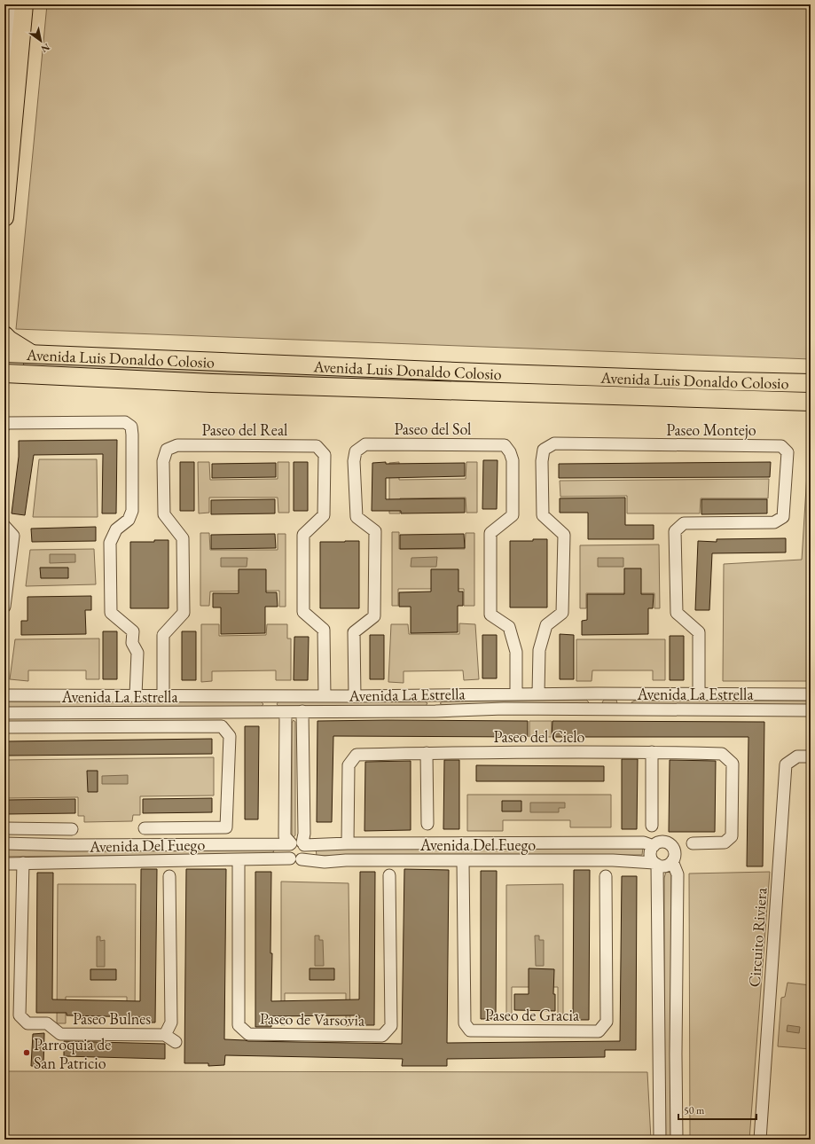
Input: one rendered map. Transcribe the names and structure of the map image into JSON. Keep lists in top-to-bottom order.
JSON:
{
  "streets": {
    "main road": ["Avenida Luis Donaldo Colosio"],
    "street": [
      "Paseo del Sol",
      "Paseo del Real",
      "Paseo Montejo",
      "Avenida La Estrella",
      "Paseo del Cielo",
      "Avenida Del Fuego",
      "Circuito Riviera",
      "Paseo de Gracia",
      "Paseo Bulnes",
      "Paseo de Varsovia"
    ]
  },
  "crossings": [
    ["Paseo del Sol", "Avenida La Estrella"],
    ["Paseo del Real", "Avenida La Estrella"],
    ["Paseo Montejo", "Avenida La Estrella"],
    ["Paseo del Cielo", "Avenida Del Fuego"],
    ["Avenida Del Fuego", "Paseo de Gracia"],
    ["Avenida Del Fuego", "Paseo Bulnes"],
    ["Avenida Del Fuego", "Paseo de Varsovia"]
  ],
  "places": ["Parroquia de San Patricio"],
  "scale_bar": "50 m",
  "north": "bottom right"
}
